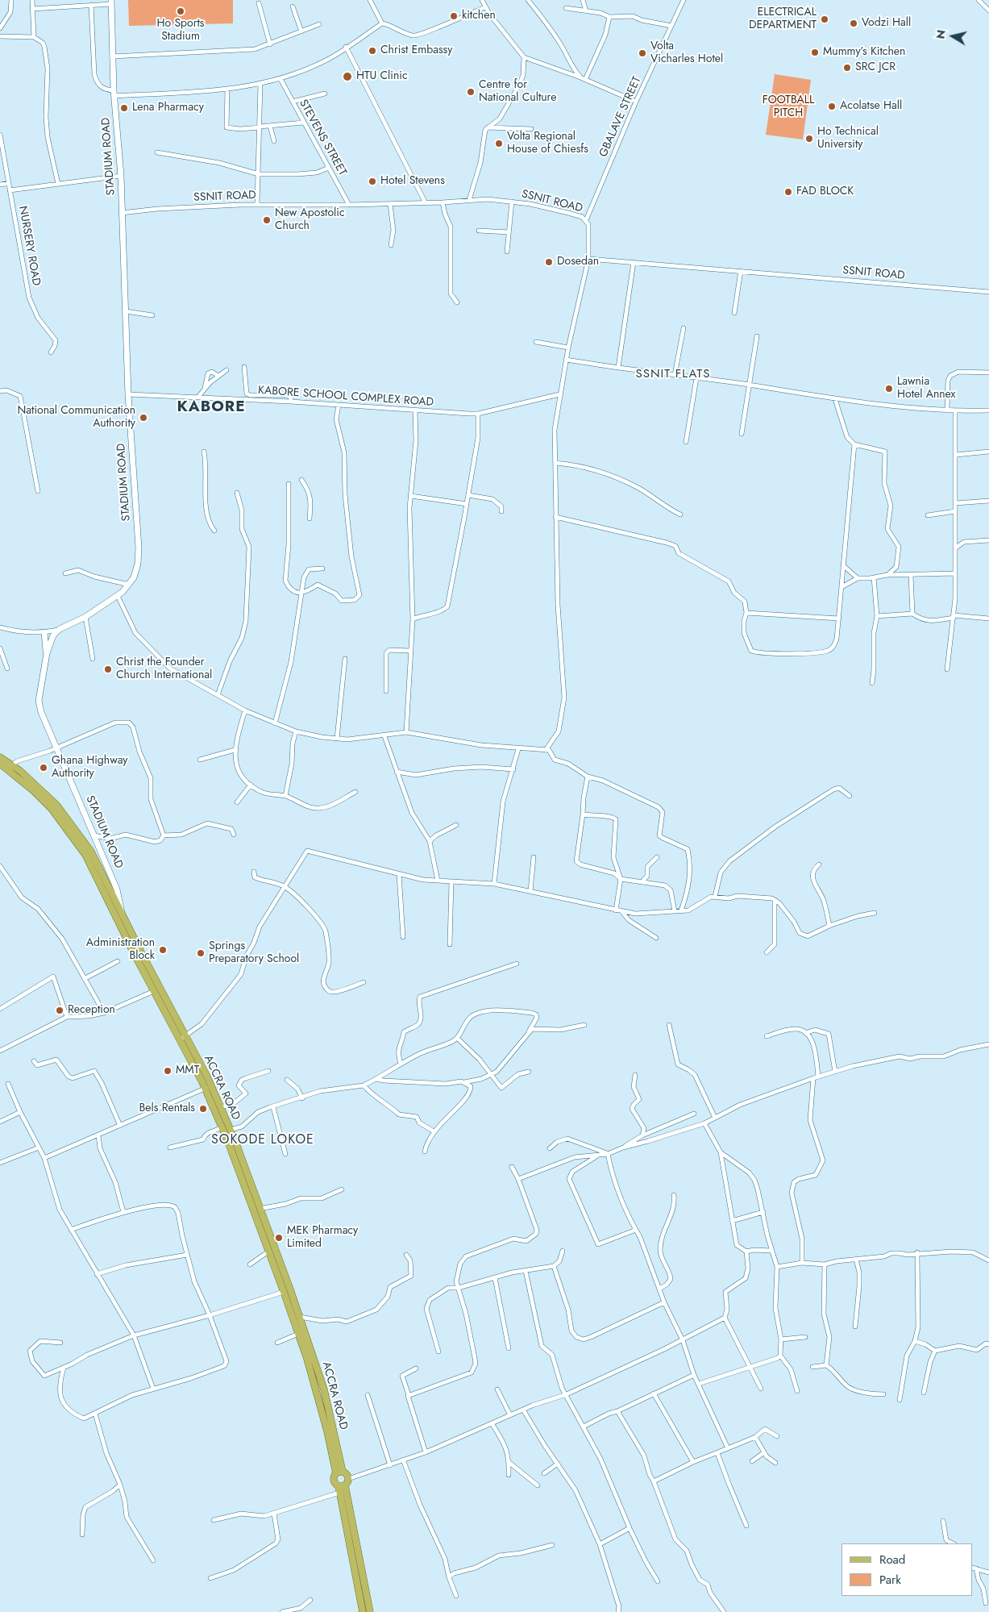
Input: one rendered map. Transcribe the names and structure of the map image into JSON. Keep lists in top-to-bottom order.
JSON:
{
  "streets": {
    "main road": ["STADIUM ROAD", "ACCRA ROAD"],
    "street": [
      "GBALAVE STREET",
      "STEVENS STREET",
      "SSNIT ROAD",
      "NURSERY ROAD",
      "KABORE SCHOOL COMPLEX ROAD"
    ]
  },
  "crossings": [
    ["GBALAVE STREET", "SSNIT ROAD"],
    ["STEVENS STREET", "SSNIT ROAD"],
    ["STADIUM ROAD", "SSNIT ROAD"],
    ["STADIUM ROAD", "KABORE SCHOOL COMPLEX ROAD"],
    ["STADIUM ROAD", "ACCRA ROAD"]
  ],
  "districts": ["SSNIT FLATS", "KABORE", "SOKODE LOKOE"],
  "parks": ["FOOTBALL PITCH"],
  "places": [
    "Ho Sports Stadium",
    "kitchen",
    "ELECTRICAL DEPARTMENT",
    "Vodzi Hall",
    "Christ Embassy",
    "Mummy’s Kitchen",
    "Volta Vicharles Hotel",
    "SRC JCR",
    "HTU Clinic",
    "Centre for National Culture",
    "Acolatse Hall",
    "Lena Pharmacy",
    "Ho Technical University",
    "Volta Regional House of Chiesfs",
    "Hotel Stevens",
    "FAD BLOCK",
    "New Apostolic Church",
    "Dosedan",
    "Lawnia Hotel Annex",
    "National Communication Authority",
    "Christ the Founder Church International",
    "Ghana Highway Authority",
    "Administration Block",
    "Springs Preparatory School",
    "Reception",
    "MMT",
    "Bels Rentals",
    "MEK Pharmacy Limited"
  ],
  "legend": ["Road", "Park"],
  "north": "left"
}
